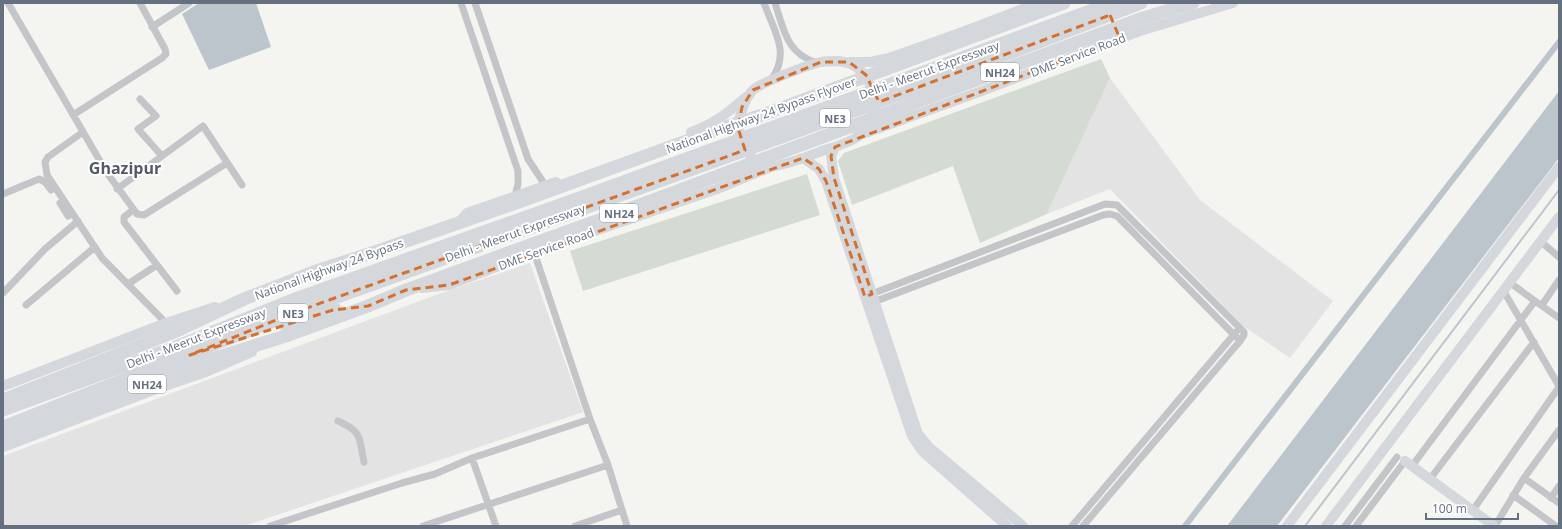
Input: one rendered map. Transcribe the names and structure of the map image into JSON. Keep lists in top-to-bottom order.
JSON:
{
  "streets": {
    "highway": [
      "Delhi - Meerut Expressway",
      "NH24",
      "National Highway 24 Bypass Flyover",
      "NE3",
      "National Highway 24 Bypass"
    ],
    "street": ["DME Service Road"]
  },
  "crossings": [
    ["DME Service Road", "NH24"],
    ["Delhi - Meerut Expressway", "NH24"],
    ["National Highway 24 Bypass Flyover", "National Highway 24 Bypass"]
  ],
  "districts": ["Ghazipur"],
  "scale_bar": "100 m"
}
